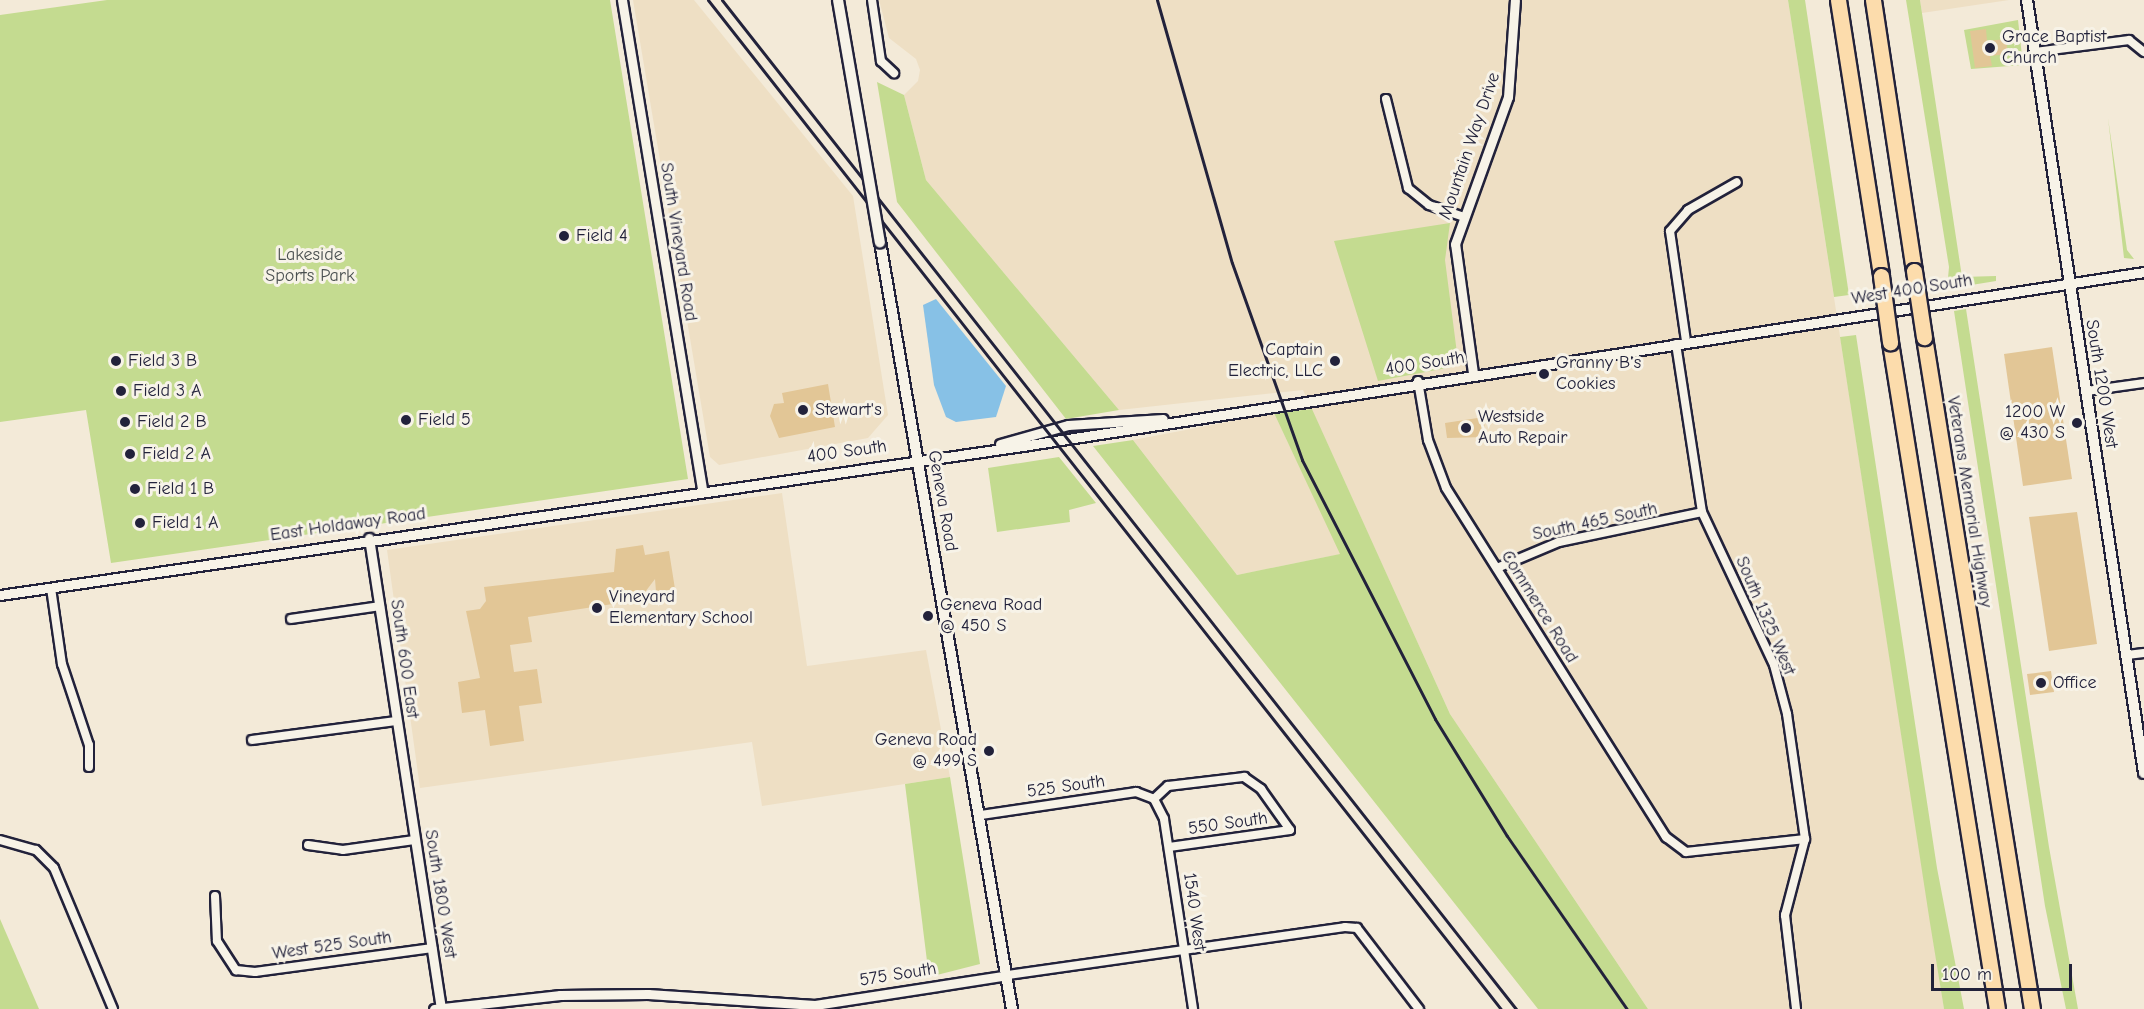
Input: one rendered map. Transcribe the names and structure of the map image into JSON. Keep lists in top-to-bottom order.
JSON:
{
  "streets": {
    "highway": ["Veterans Memorial Highway"],
    "main road": ["South 1200 West", "Geneva Road"],
    "street": [
      "Mountain Way Drive",
      "South Vineyard Road",
      "West 400 South",
      "400 South",
      "South 465 South",
      "East Holdaway Road",
      "Commerce Road",
      "South 1325 West",
      "South 600 East",
      "525 South",
      "550 South",
      "South 1800 West",
      "1540 West",
      "West 525 South",
      "575 South"
    ]
  },
  "crossings": [
    ["Mountain Way Drive", "400 South"],
    ["South Vineyard Road", "400 South"],
    ["South Vineyard Road", "East Holdaway Road"],
    ["West 400 South", "400 South"],
    ["West 400 South", "South 1200 West"],
    ["400 South", "Geneva Road"],
    ["400 South", "East Holdaway Road"],
    ["400 South", "Commerce Road"],
    ["400 South", "South 1325 West"],
    ["Geneva Road", "525 South"],
    ["Geneva Road", "575 South"],
    ["South 465 South", "Commerce Road"],
    ["South 465 South", "South 1325 West"],
    ["East Holdaway Road", "South 600 East"],
    ["Commerce Road", "South 1325 West"],
    ["South 600 East", "South 1800 West"],
    ["525 South", "550 South"],
    ["525 South", "1540 West"],
    ["550 South", "1540 West"],
    ["South 1800 West", "West 525 South"],
    ["South 1800 West", "575 South"],
    ["1540 West", "575 South"]
  ],
  "parks": ["Lakeside Sports Park"],
  "places": [
    "Grace Baptist Church",
    "Field 4",
    "Field 3 B",
    "Captain Electric, LLC",
    "Granny B's Cookies",
    "Field 3 A",
    "Stewart's",
    "Field 5",
    "Field 2 B",
    "1200 W @ 430 S",
    "Westside Auto Repair",
    "Field 2 A",
    "Field 1 B",
    "Field 1 A",
    "Vineyard Elementary School",
    "Geneva Road @ 450 S",
    "Office",
    "Geneva Road @ 499 S"
  ],
  "scale_bar": "100 m"
}
